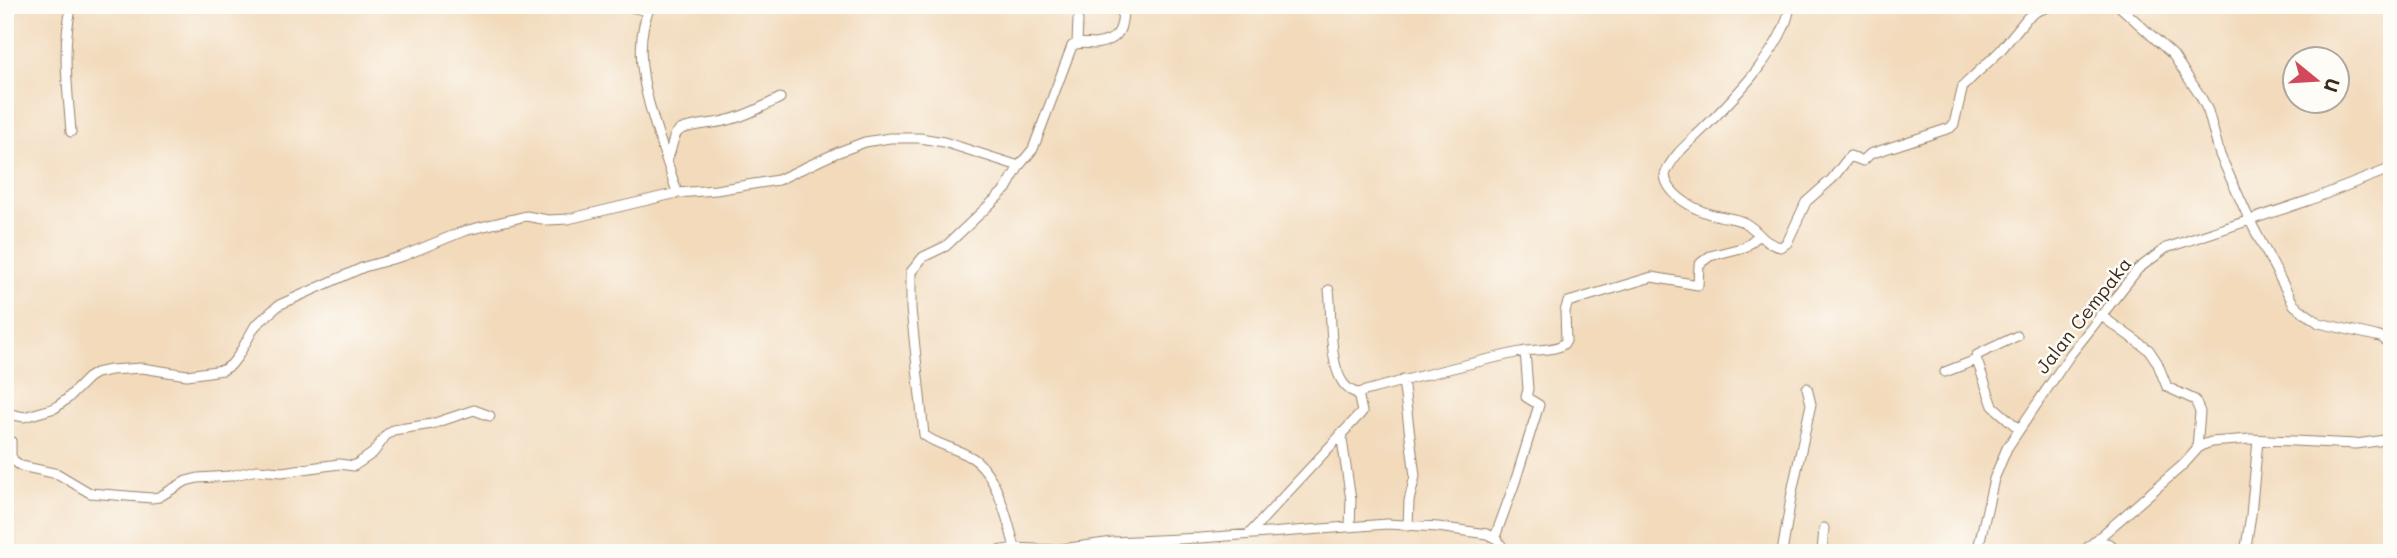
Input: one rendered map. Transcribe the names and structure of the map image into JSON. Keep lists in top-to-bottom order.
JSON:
{
  "streets": {
    "street": ["Jalan Cempaka"]
  },
  "north": "right"
}
